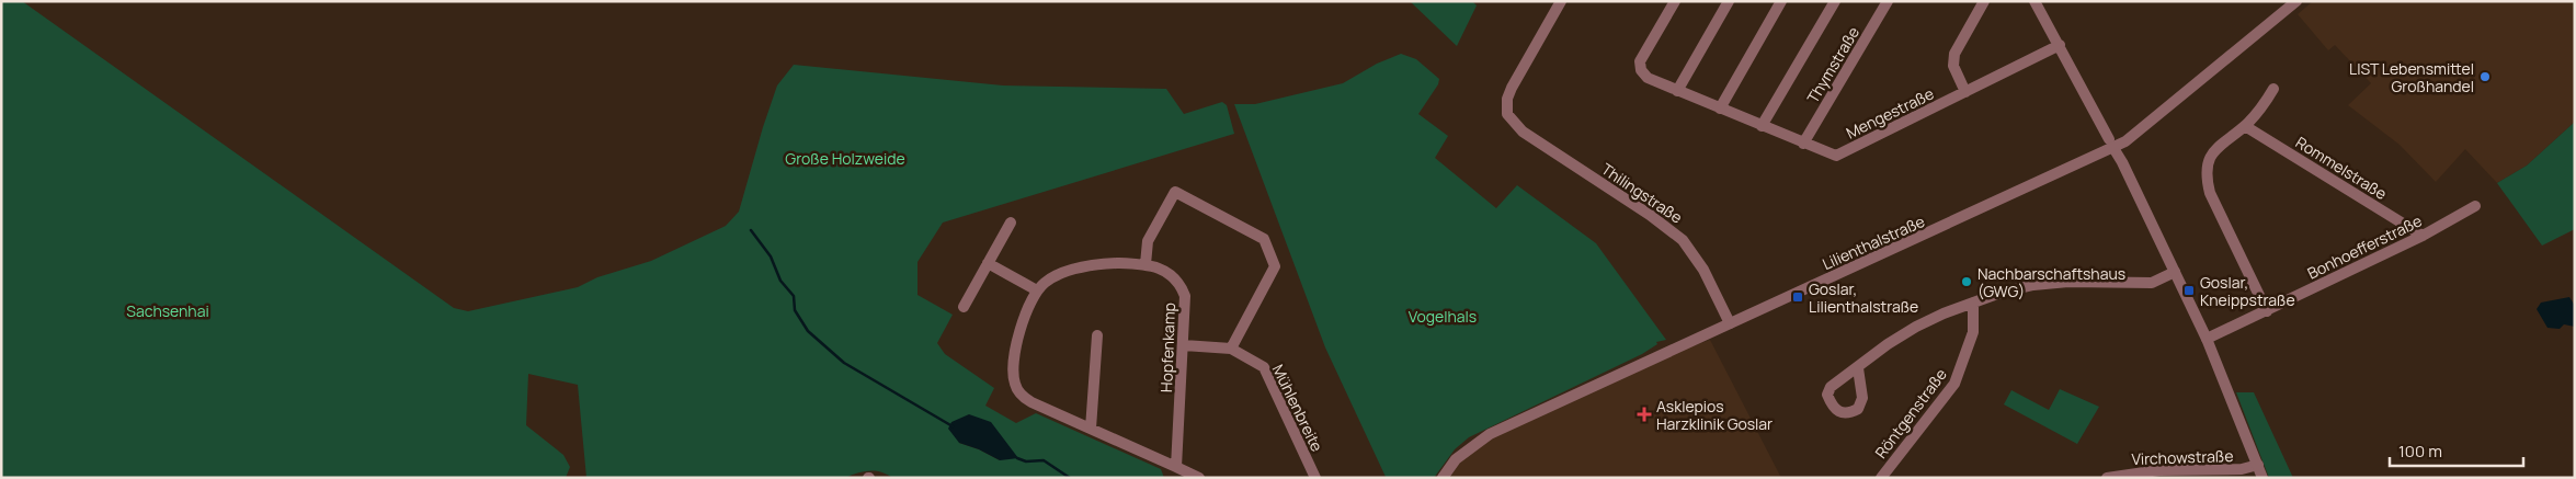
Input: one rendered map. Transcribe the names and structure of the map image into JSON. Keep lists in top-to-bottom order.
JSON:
{
  "streets": {
    "street": [
      "Thymstraße",
      "Mengestraße",
      "Rommelstraße",
      "Thilingstraße",
      "Lilienthalstraße",
      "Bonhoefferstraße",
      "Hopfenkamp",
      "Mühlenbreite",
      "Röntgenstraße",
      "Virchowstraße"
    ]
  },
  "crossings": [
    ["Thymstraße", "Mengestraße"],
    ["Rommelstraße", "Bonhoefferstraße"],
    ["Thilingstraße", "Lilienthalstraße"],
    ["Hopfenkamp", "Mühlenbreite"]
  ],
  "parks": ["Große Holzweide", "Sachsenhai", "Vogelhals"],
  "places": {
    "other": ["LIST Lebensmittel Großhandel", "Nachbarschaftshaus (GWG)"],
    "transit": ["Goslar, Kneippstraße", "Goslar, Lilienthalstraße"],
    "health": ["Asklepios Harzklinik Goslar"]
  },
  "scale_bar": "100 m"
}
